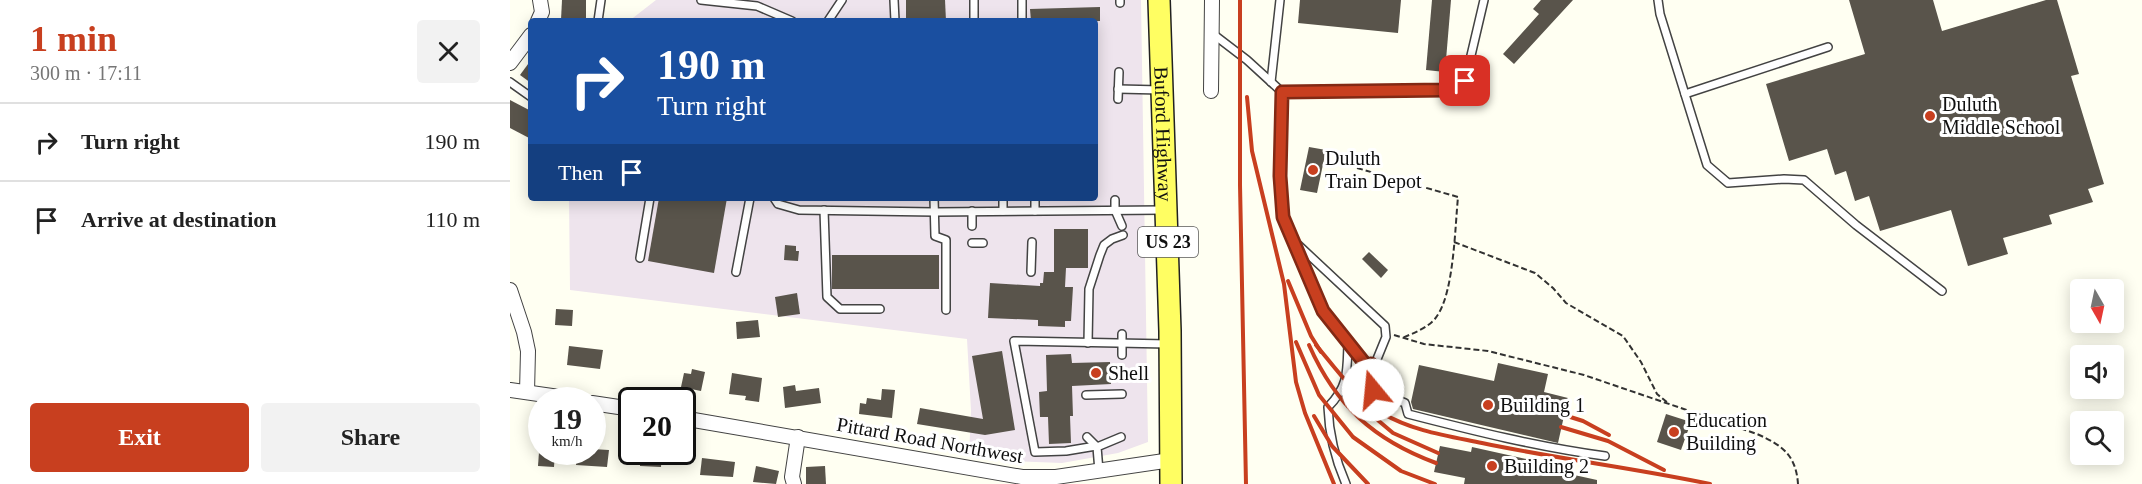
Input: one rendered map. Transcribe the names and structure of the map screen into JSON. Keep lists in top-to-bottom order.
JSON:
{
  "streets": {
    "main road": ["Buford Highway", "US 23"],
    "street": ["Pittard Road Northwest"]
  },
  "crossings": [
    ["Buford Highway", "Pittard Road Northwest"]
  ],
  "places": [
    "Duluth Middle School",
    "Duluth Train Depot",
    "Shell",
    "Building 1",
    "Education Building",
    "Building 2"
  ],
  "north": "bottom",
  "page": {
    "heading": ["1 min", "300 m · 17:11"],
    "turn": ["190 m", "Turn right"],
    "list": [
      {
        "name": "Turn right",
        "value": "190 m"
      },
      {
        "name": "Arrive at destination",
        "value": "110 m"
      }
    ],
    "then": "Then",
    "speed": "19 km/h",
    "limit": "20",
    "buttons": ["Exit", "Share"]
  }
}
